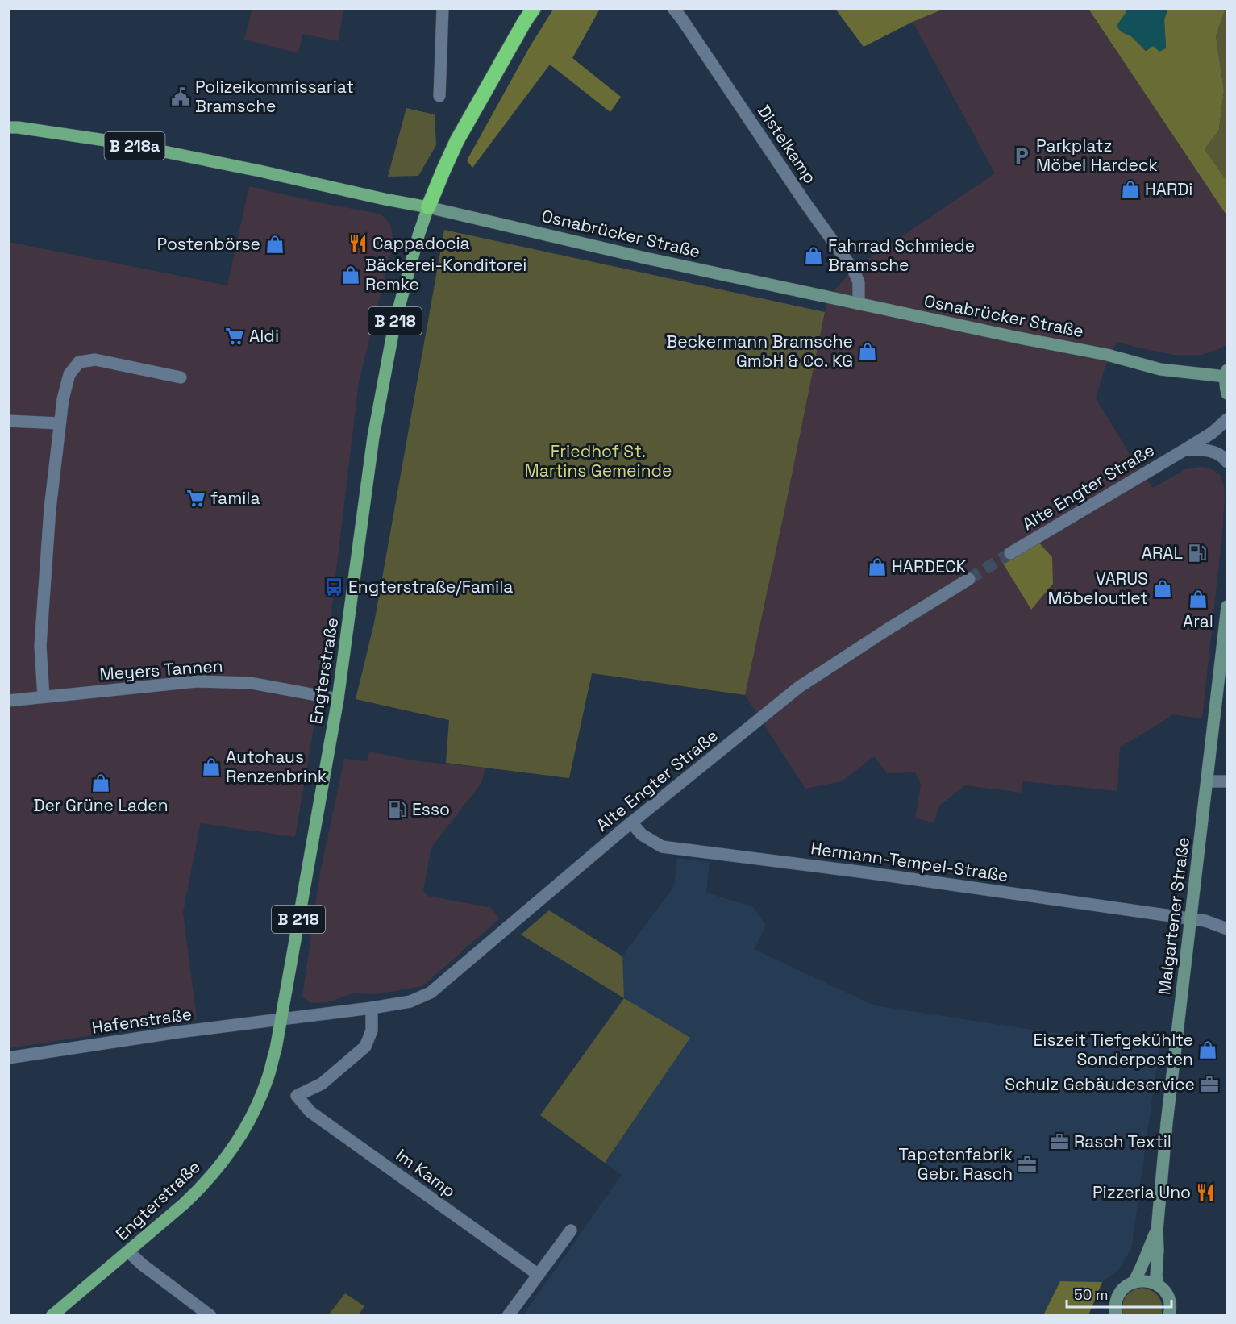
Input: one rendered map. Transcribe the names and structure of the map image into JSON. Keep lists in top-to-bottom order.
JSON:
{
  "streets": {
    "highway": ["B 218"],
    "main road": ["B 218a", "Osnabrücker Straße", "Engterstraße"],
    "street": [
      "Distelkamp",
      "Alte Engter Straße",
      "Meyers Tannen",
      "Hermann-Tempel-Straße",
      "Malgartener Straße",
      "Hafenstraße",
      "Im Kamp"
    ]
  },
  "crossings": [
    ["Distelkamp", "Osnabrücker Straße"],
    ["Osnabrücker Straße", "B 218"],
    ["Osnabrücker Straße", "Engterstraße"],
    ["B 218", "Engterstraße"],
    ["Alte Engter Straße", "Engterstraße"],
    ["Alte Engter Straße", "Hermann-Tempel-Straße"],
    ["Alte Engter Straße", "Hafenstraße"],
    ["Alte Engter Straße", "Im Kamp"],
    ["Meyers Tannen", "Engterstraße"],
    ["Engterstraße", "Hafenstraße"],
    ["Hermann-Tempel-Straße", "Malgartener Straße"]
  ],
  "parks": ["Friedhof St. Martins Gemeinde"],
  "places": {
    "public building": ["Polizeikommissariat Bramsche"],
    "parking": ["Parkplatz Möbel Hardeck"],
    "shop": [
      "HARDi",
      "Postenbörse",
      "Fahrrad Schmiede Bramsche",
      "Bäckerei-Konditorei Remke",
      "Beckermann Bramsche GmbH & Co. KG",
      "HARDECK",
      "VARUS Möbeloutlet",
      "Aral",
      "Autohaus Renzenbrink",
      "Der Grüne Laden",
      "Eiszeit Tiefgekühlte Sonderposten"
    ],
    "restaurant": ["Cappadocia", "Pizzeria Uno"],
    "supermarket": ["Aldi", "famila"],
    "fuel station": ["ARAL", "Esso"],
    "bus stop": ["Engterstraße/Famila"],
    "office": ["Schulz Gebäudeservice", "Rasch Textil", "Tapetenfabrik Gebr. Rasch"]
  },
  "scale_bar": "50 m"
}
